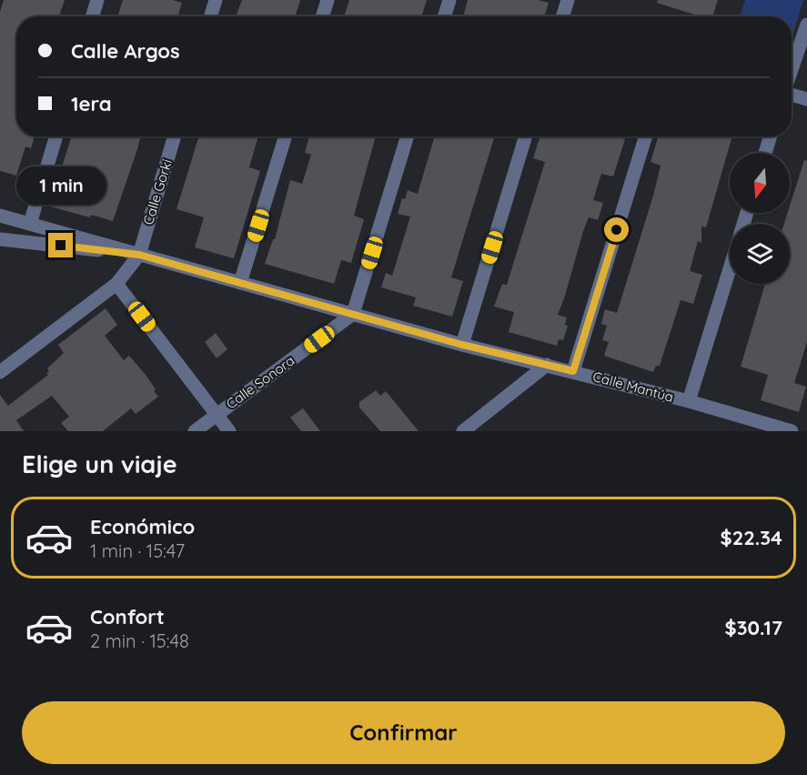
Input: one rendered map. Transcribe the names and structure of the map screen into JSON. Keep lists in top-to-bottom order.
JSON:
{
  "streets": {
    "street": ["Calle Gorki", "Calle Sonora", "Calle Mantúa"]
  },
  "crossings": [
    ["Calle Gorki", "Calle Mantúa"],
    ["Calle Sonora", "Calle Mantúa"]
  ],
  "north": "bottom",
  "page": {
    "banner": ["Calle Argos", "1era"],
    "bubble": "1 min",
    "heading": "Elige un viaje",
    "list": [
      {
        "name": "Económico",
        "note": "1 min · 15:47",
        "value": "$22.34"
      },
      {
        "name": "Confort",
        "note": "2 min · 15:48",
        "value": "$30.17"
      }
    ],
    "buttons": "Confirmar"
  }
}
